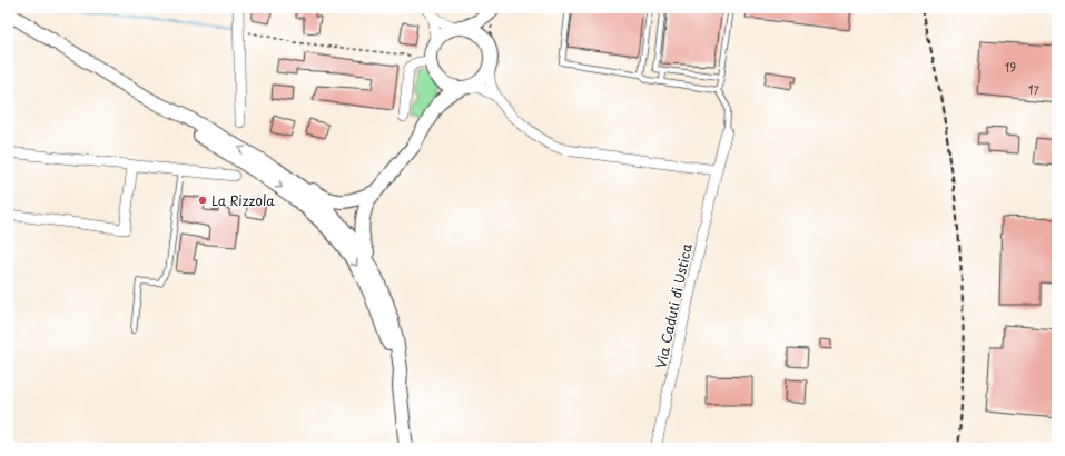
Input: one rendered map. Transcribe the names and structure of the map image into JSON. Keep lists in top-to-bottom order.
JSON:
{
  "streets": {
    "street": ["Via Caduti di Ustica"]
  },
  "places": ["La Rizzola"],
  "house_numbers": ["19", "17"]
}
